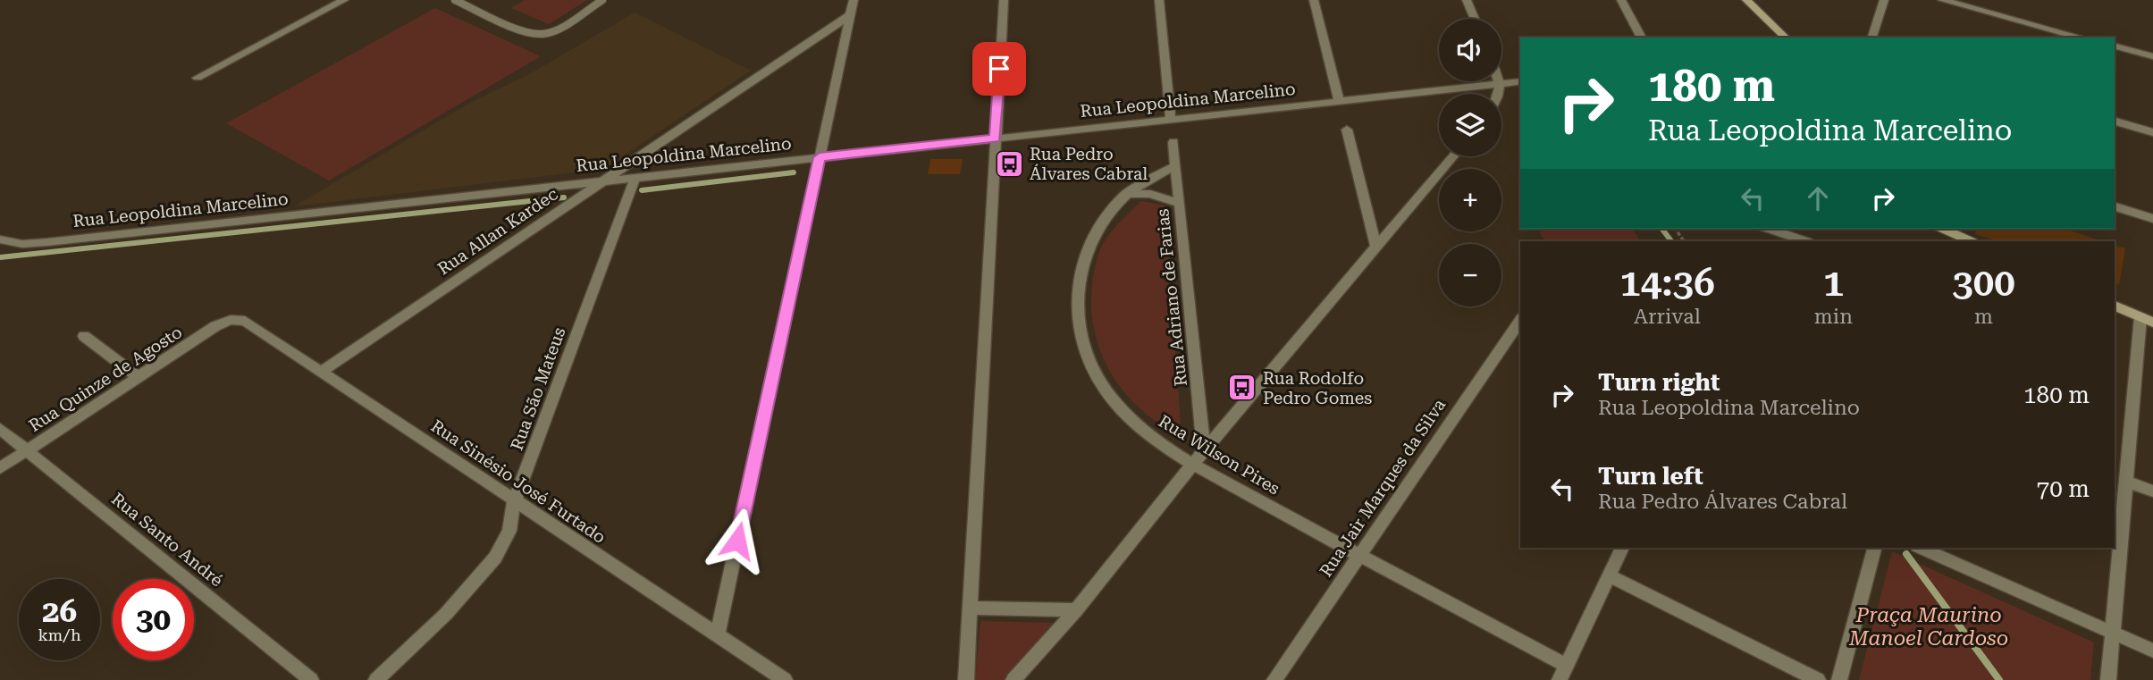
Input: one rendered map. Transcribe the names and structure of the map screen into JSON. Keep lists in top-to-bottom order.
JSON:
{
  "streets": {
    "street": [
      "Rua Leopoldina Marcelino",
      "Rua Allan Kardec",
      "Rua Adriano de Farias",
      "Rua Quinze de Agosto",
      "Rua São Mateus",
      "Rua Wilson Pires",
      "Rua Sinésio José Furtado",
      "Rua Jair Marques da Silva",
      "Rua Santo André"
    ]
  },
  "crossings": [
    ["Rua Leopoldina Marcelino", "Rua Allan Kardec"],
    ["Rua Leopoldina Marcelino", "Rua São Mateus"],
    ["Rua Allan Kardec", "Rua Sinésio José Furtado"],
    ["Rua Adriano de Farias", "Rua Wilson Pires"],
    ["Rua Quinze de Agosto", "Rua Sinésio José Furtado"],
    ["Rua Quinze de Agosto", "Rua Santo André"],
    ["Rua São Mateus", "Rua Sinésio José Furtado"],
    ["Rua Wilson Pires", "Rua Jair Marques da Silva"]
  ],
  "parks": ["Praça Maurino Manoel Cardoso"],
  "places": {
    "bus stop": ["Rua Pedro Álvares Cabral", "Rua Rodolfo Pedro Gomes"]
  },
  "page": {
    "map_buttons": ["+", "−"],
    "turn": ["180 m", "Rua Leopoldina Marcelino"],
    "eta": [
      "14:36",
      "Arrival",
      "1",
      "min",
      "300",
      "m"
    ],
    "list": [
      {
        "name": "Turn right",
        "note": "Rua Leopoldina Marcelino",
        "value": "180 m"
      },
      {
        "name": "Turn left",
        "note": "Rua Pedro Álvares Cabral",
        "value": "70 m"
      }
    ],
    "speed": "26 km/h",
    "limit": "30"
  }
}
